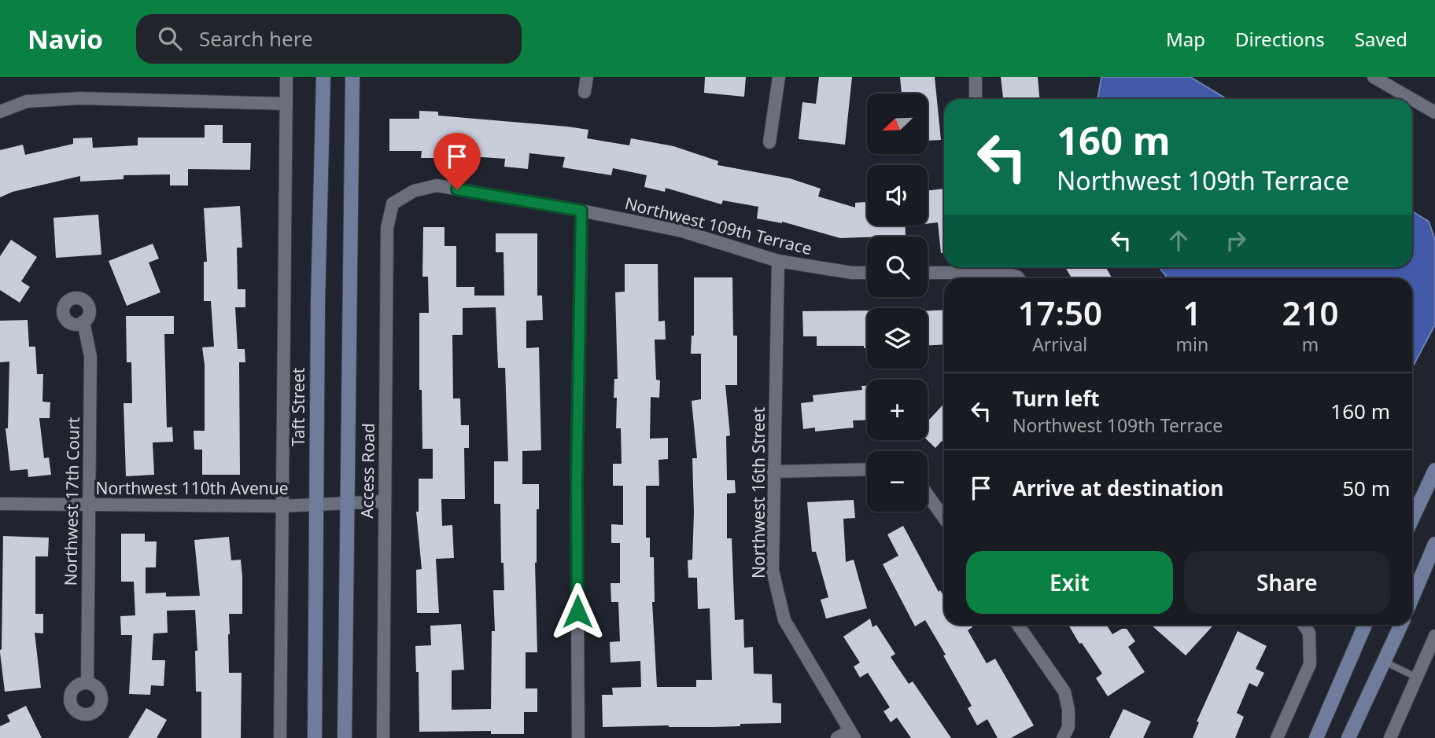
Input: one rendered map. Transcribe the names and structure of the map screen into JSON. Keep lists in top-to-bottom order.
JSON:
{
  "streets": {
    "street": [
      "Northwest 109th Terrace",
      "Taft Street",
      "Access Road",
      "Northwest 110th Avenue",
      "Northwest 16th Street",
      "Northwest 17th Court"
    ]
  },
  "crossings": [
    ["Northwest 109th Terrace", "Access Road"],
    ["Northwest 109th Terrace", "Northwest 16th Street"],
    ["Taft Street", "Northwest 110th Avenue"],
    ["Access Road", "Northwest 110th Avenue"],
    ["Northwest 110th Avenue", "Northwest 17th Court"]
  ],
  "north": "bottom left",
  "page": {
    "header": "Navio",
    "search": "Search here",
    "nav": ["Map", "Directions", "Saved"],
    "map_buttons": ["+", "−"],
    "turn": ["160 m", "Northwest 109th Terrace"],
    "eta": [
      "17:50",
      "Arrival",
      "1",
      "min",
      "210",
      "m"
    ],
    "list": [
      {
        "name": "Turn left",
        "note": "Northwest 109th Terrace",
        "value": "160 m"
      },
      {
        "name": "Arrive at destination",
        "value": "50 m"
      }
    ],
    "buttons": ["Exit", "Share"]
  }
}
